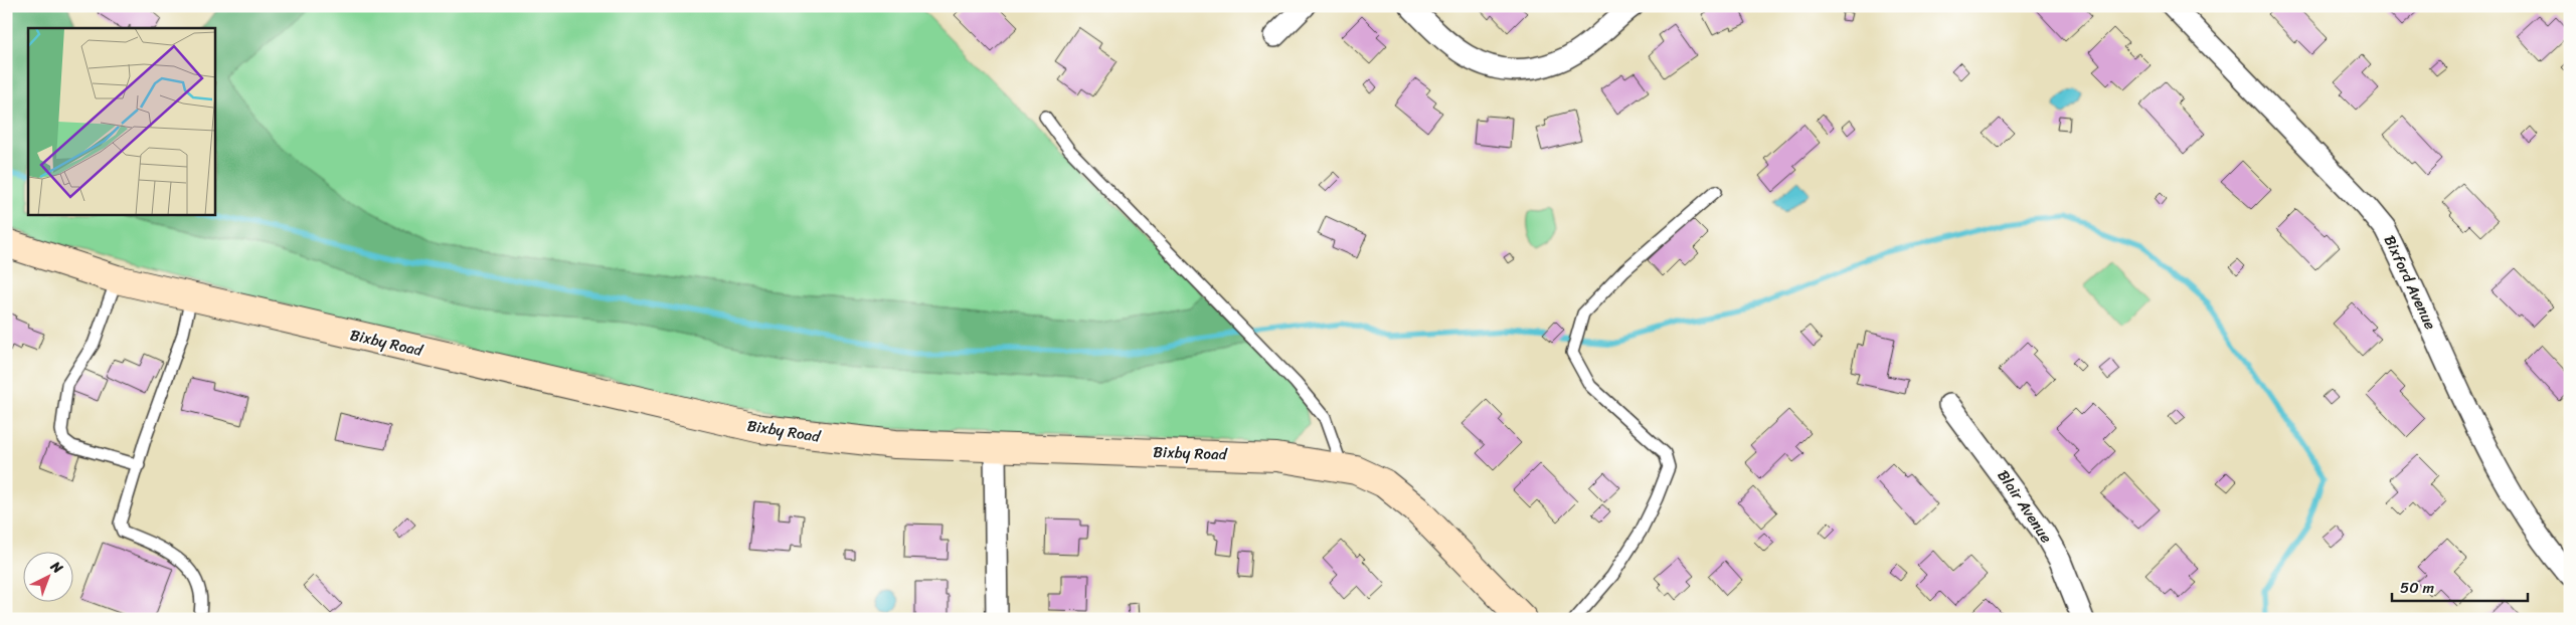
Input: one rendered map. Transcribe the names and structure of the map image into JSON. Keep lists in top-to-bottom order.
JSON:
{
  "streets": {
    "street": ["Bixford Avenue", "Bixby Road", "Blair Avenue"]
  },
  "scale_bar": "50 m",
  "north": "top right"
}
